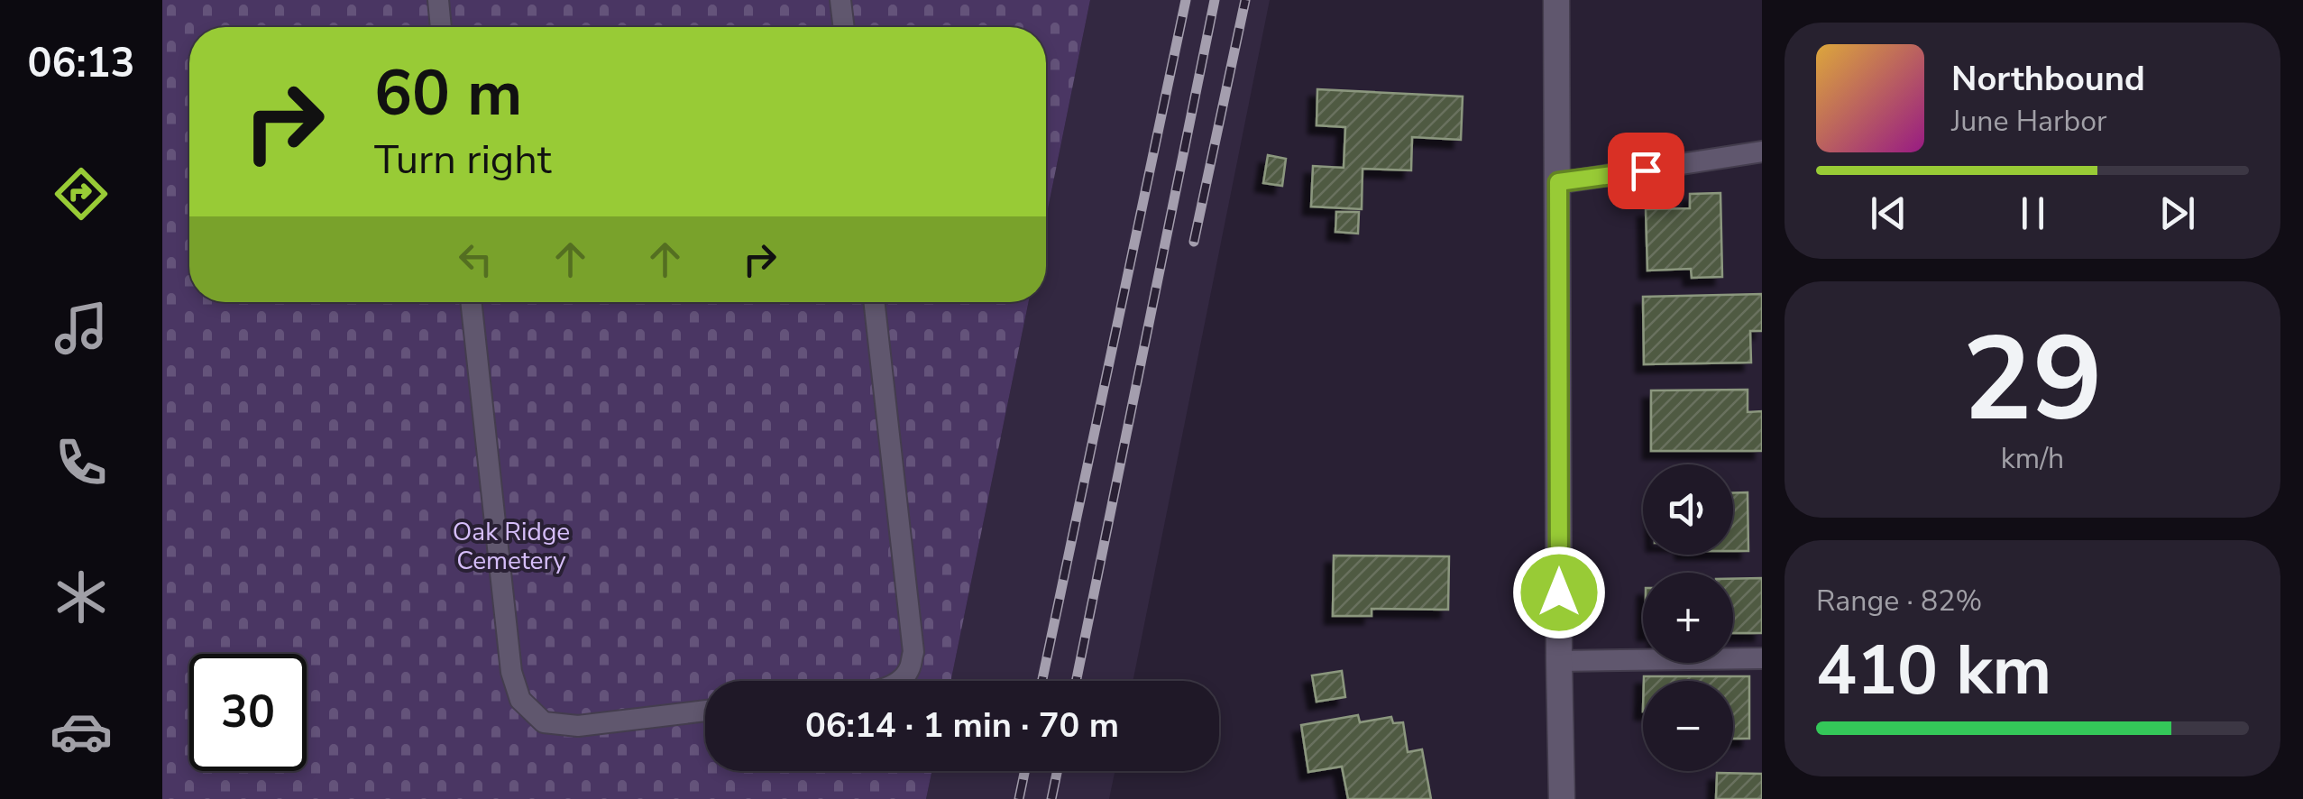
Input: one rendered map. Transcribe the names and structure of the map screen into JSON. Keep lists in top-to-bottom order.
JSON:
{
  "parks": ["Oak Ridge Cemetery"],
  "page": {
    "tabs": "06:13",
    "turn": ["60 m", "Turn right"],
    "song": ["Northbound", "June Harbor"],
    "tile": [
      ["29", "km/h"],
      ["Range · 82%", "410 km"]
    ],
    "map_buttons": ["+", "−"],
    "limit": "30",
    "trip": "06:14 · 1 min · 70 m"
  }
}
